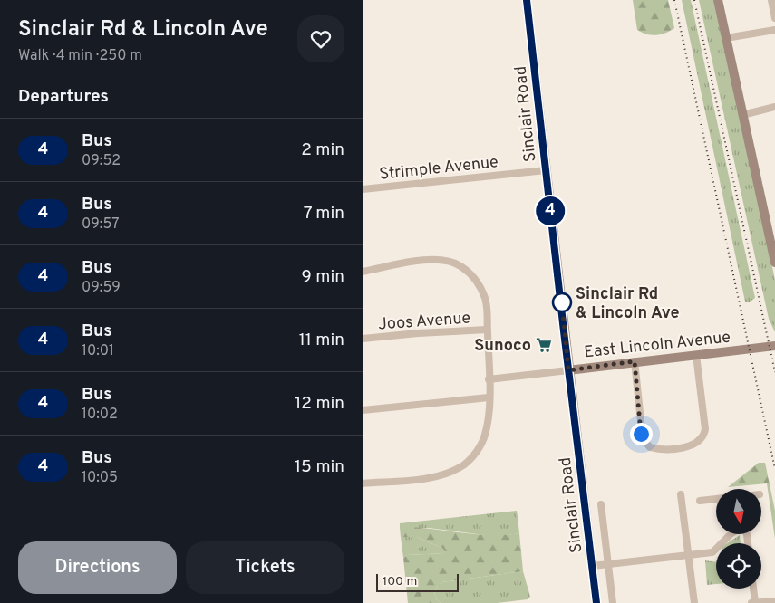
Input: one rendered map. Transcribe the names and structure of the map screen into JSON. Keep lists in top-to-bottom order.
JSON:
{
  "streets": {
    "main road": ["Sinclair Road", "East Lincoln Avenue"],
    "street": ["Strimple Avenue", "Joos Avenue"]
  },
  "crossings": [
    ["Sinclair Road", "Strimple Avenue"],
    ["Sinclair Road", "East Lincoln Avenue"]
  ],
  "places": {
    "other": ["Sinclair Rd & Lincoln Ave"],
    "supermarket": ["Sunoco"]
  },
  "lines": ["bus line 4"],
  "scale_bar": "100 m",
  "north": "bottom",
  "page": {
    "heading": [
      ["Sinclair Rd & Lincoln Ave", "Walk · 4 min · 250 m"],
      "Departures"
    ],
    "on_map": "4",
    "list": [
      {
        "mark": "4",
        "name": "Bus",
        "note": "09:52",
        "value": "2 min"
      },
      {
        "mark": "4",
        "name": "Bus",
        "note": "09:57",
        "value": "7 min"
      },
      {
        "mark": "4",
        "name": "Bus",
        "note": "09:59",
        "value": "9 min"
      },
      {
        "mark": "4",
        "name": "Bus",
        "note": "10:01",
        "value": "11 min"
      },
      {
        "mark": "4",
        "name": "Bus",
        "note": "10:02",
        "value": "12 min"
      },
      {
        "mark": "4",
        "name": "Bus",
        "note": "10:05",
        "value": "15 min"
      }
    ],
    "buttons": ["Directions", "Tickets"],
    "scale": "100 m"
  }
}
